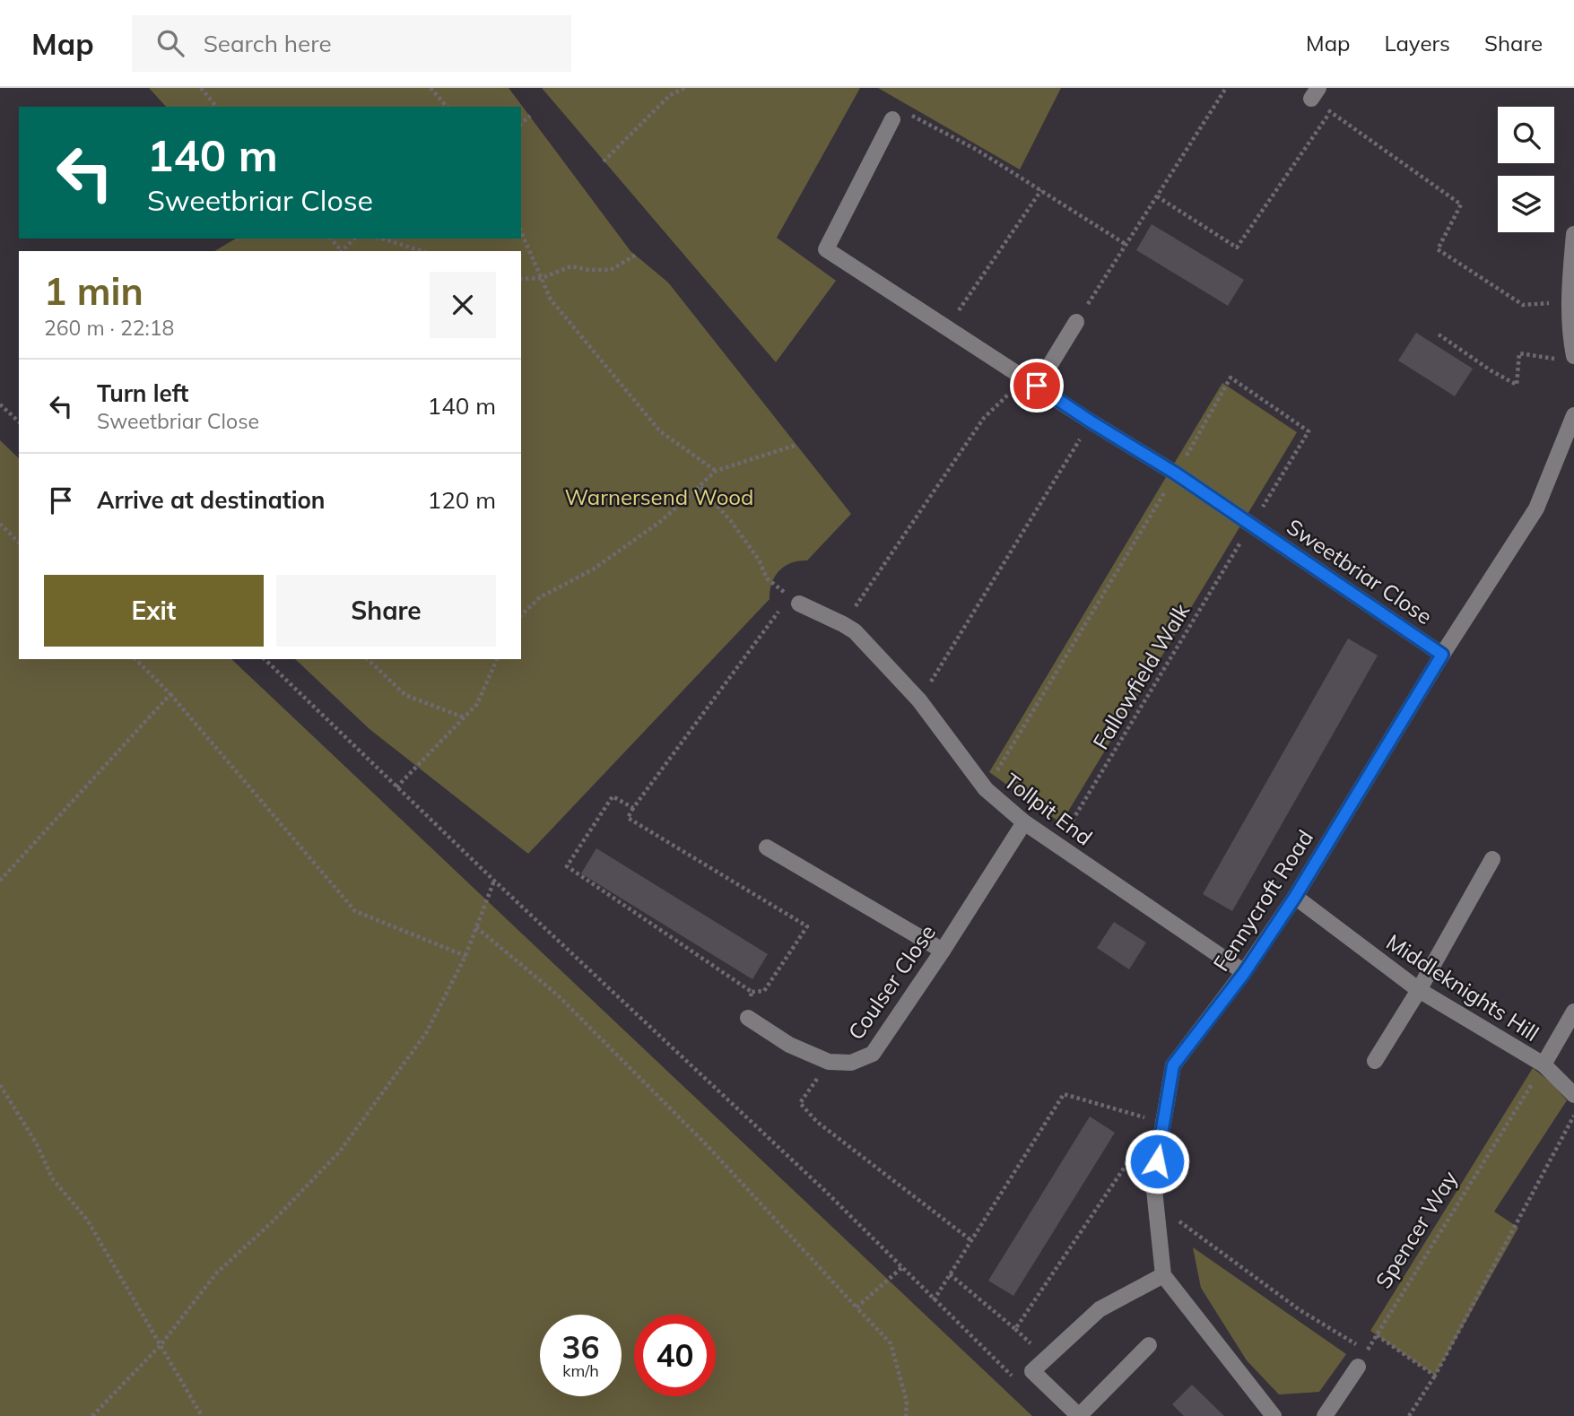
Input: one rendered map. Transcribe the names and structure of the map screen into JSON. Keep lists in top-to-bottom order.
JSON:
{
  "streets": {
    "street": [
      "Sweetbriar Close",
      "Tollpit End",
      "Fennycroft Road",
      "Coulser Close",
      "Middleknights Hill"
    ],
    "path": ["Fallowfield Walk", "Spencer Way"]
  },
  "crossings": [
    ["Sweetbriar Close", "Fallowfield Walk"],
    ["Sweetbriar Close", "Fennycroft Road"],
    ["Fallowfield Walk", "Tollpit End"],
    ["Tollpit End", "Fennycroft Road"],
    ["Tollpit End", "Coulser Close"],
    ["Fennycroft Road", "Middleknights Hill"],
    ["Middleknights Hill", "Spencer Way"]
  ],
  "parks": ["Warnersend Wood"],
  "page": {
    "header": "Map",
    "search": "Search here",
    "nav": ["Map", "Layers", "Share"],
    "turn": ["140 m", "Sweetbriar Close"],
    "heading": ["1 min", "260 m · 22:18"],
    "list": [
      {
        "name": "Turn left",
        "note": "Sweetbriar Close",
        "value": "140 m"
      },
      {
        "name": "Arrive at destination",
        "value": "120 m"
      }
    ],
    "buttons": ["Exit", "Share"],
    "speed": "36 km/h",
    "limit": "40"
  }
}
